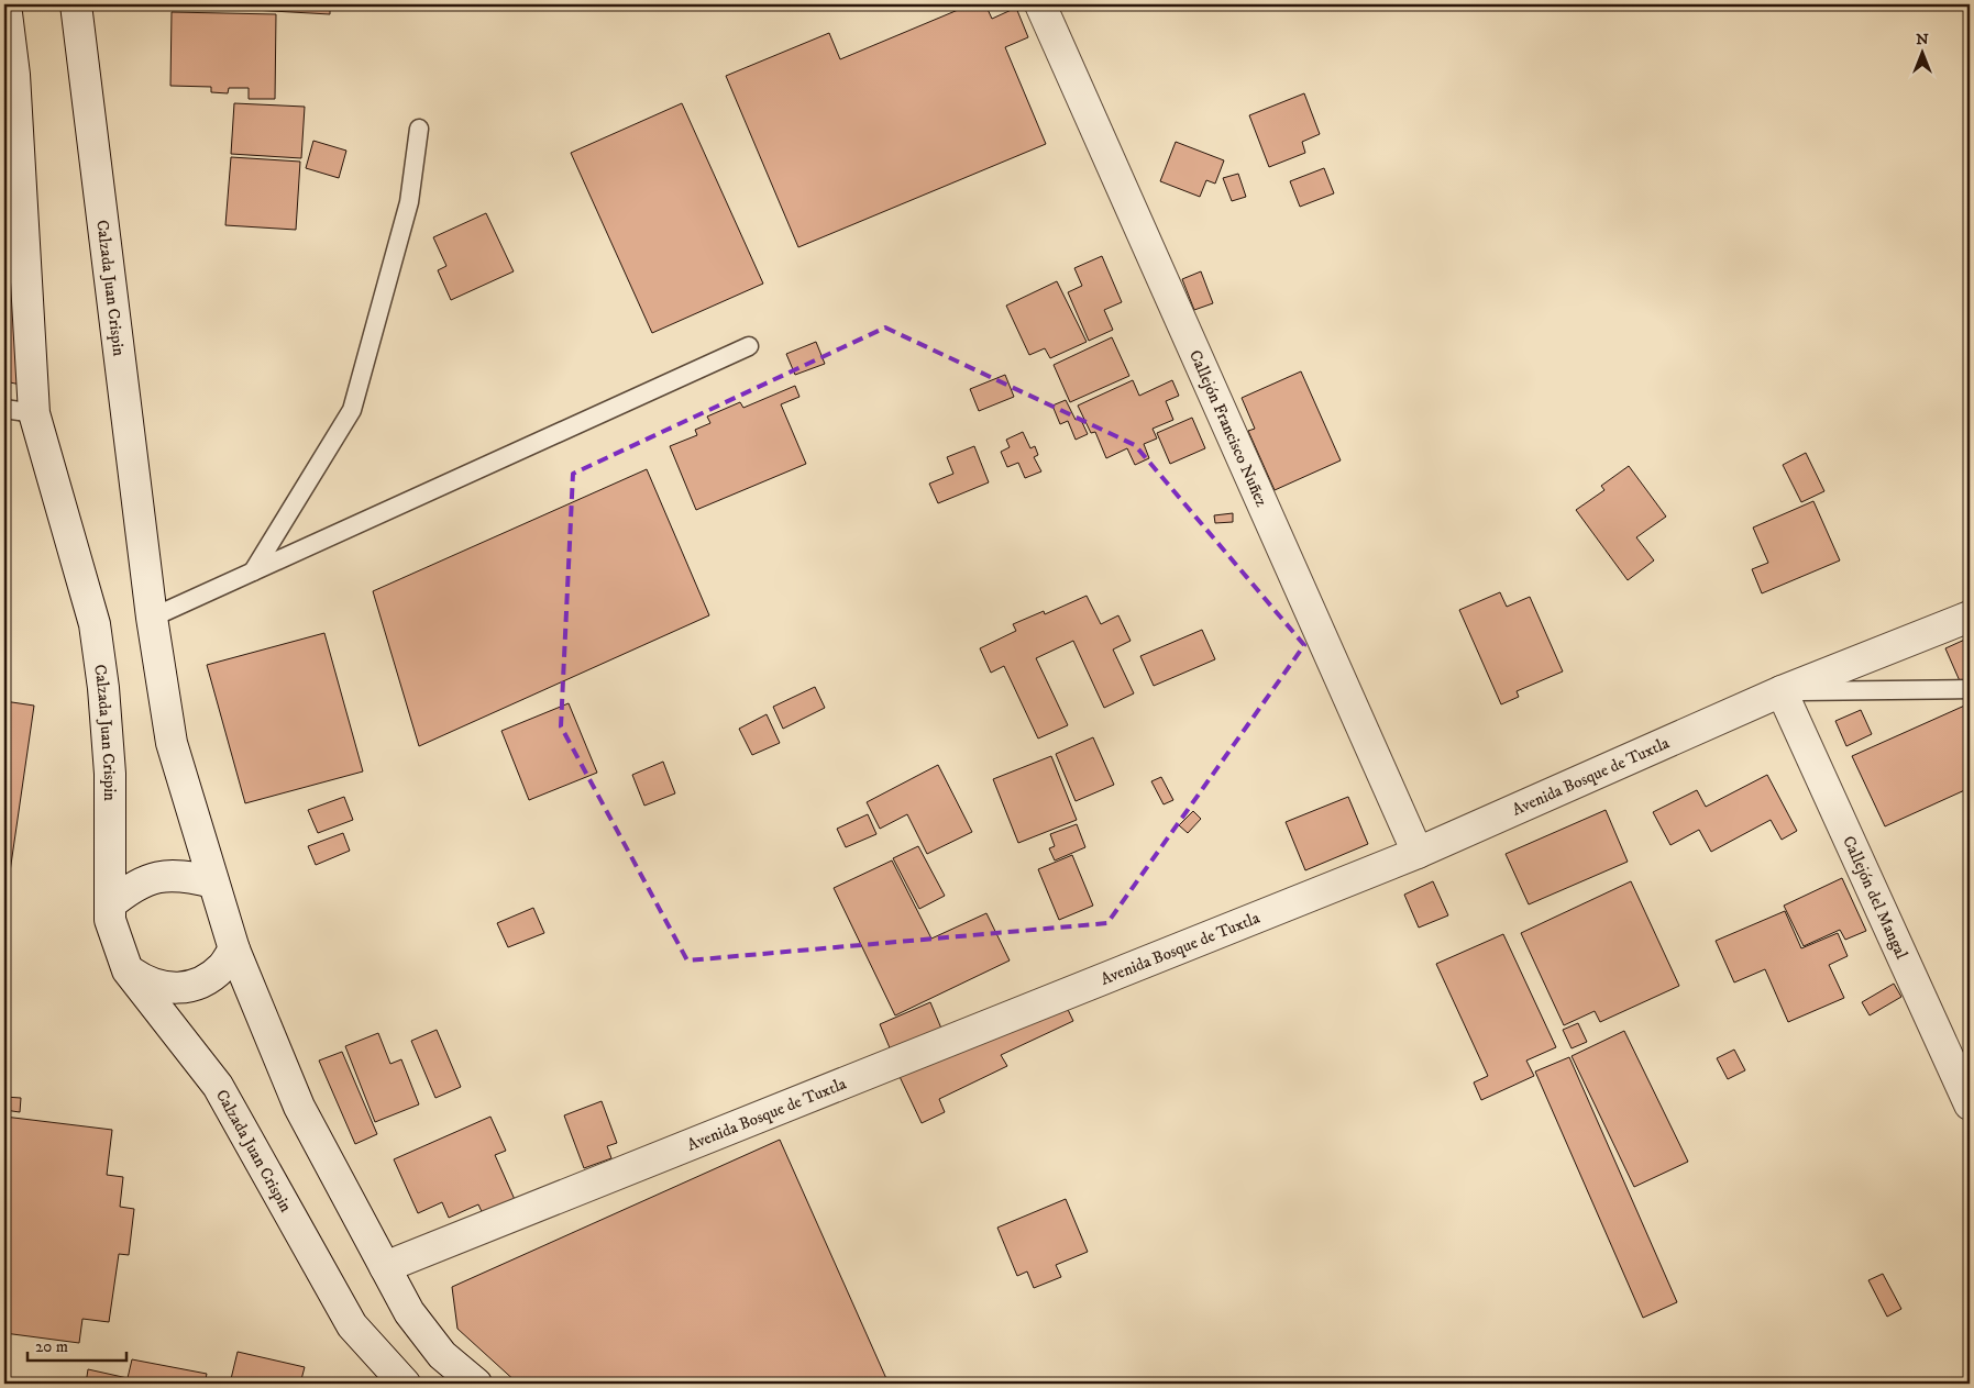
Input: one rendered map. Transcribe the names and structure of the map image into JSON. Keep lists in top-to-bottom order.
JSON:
{
  "streets": {
    "main road": [
      "Calzada Juan Crispin",
      "Callejón Francisco Nuñez",
      "Avenida Bosque de Tuxtla",
      "Callejón del Mangal"
    ]
  },
  "crossings": [
    ["Calzada Juan Crispin", "Avenida Bosque de Tuxtla"],
    ["Callejón Francisco Nuñez", "Avenida Bosque de Tuxtla"],
    ["Avenida Bosque de Tuxtla", "Callejón del Mangal"]
  ],
  "scale_bar": "20 m",
  "north": "top"
}
